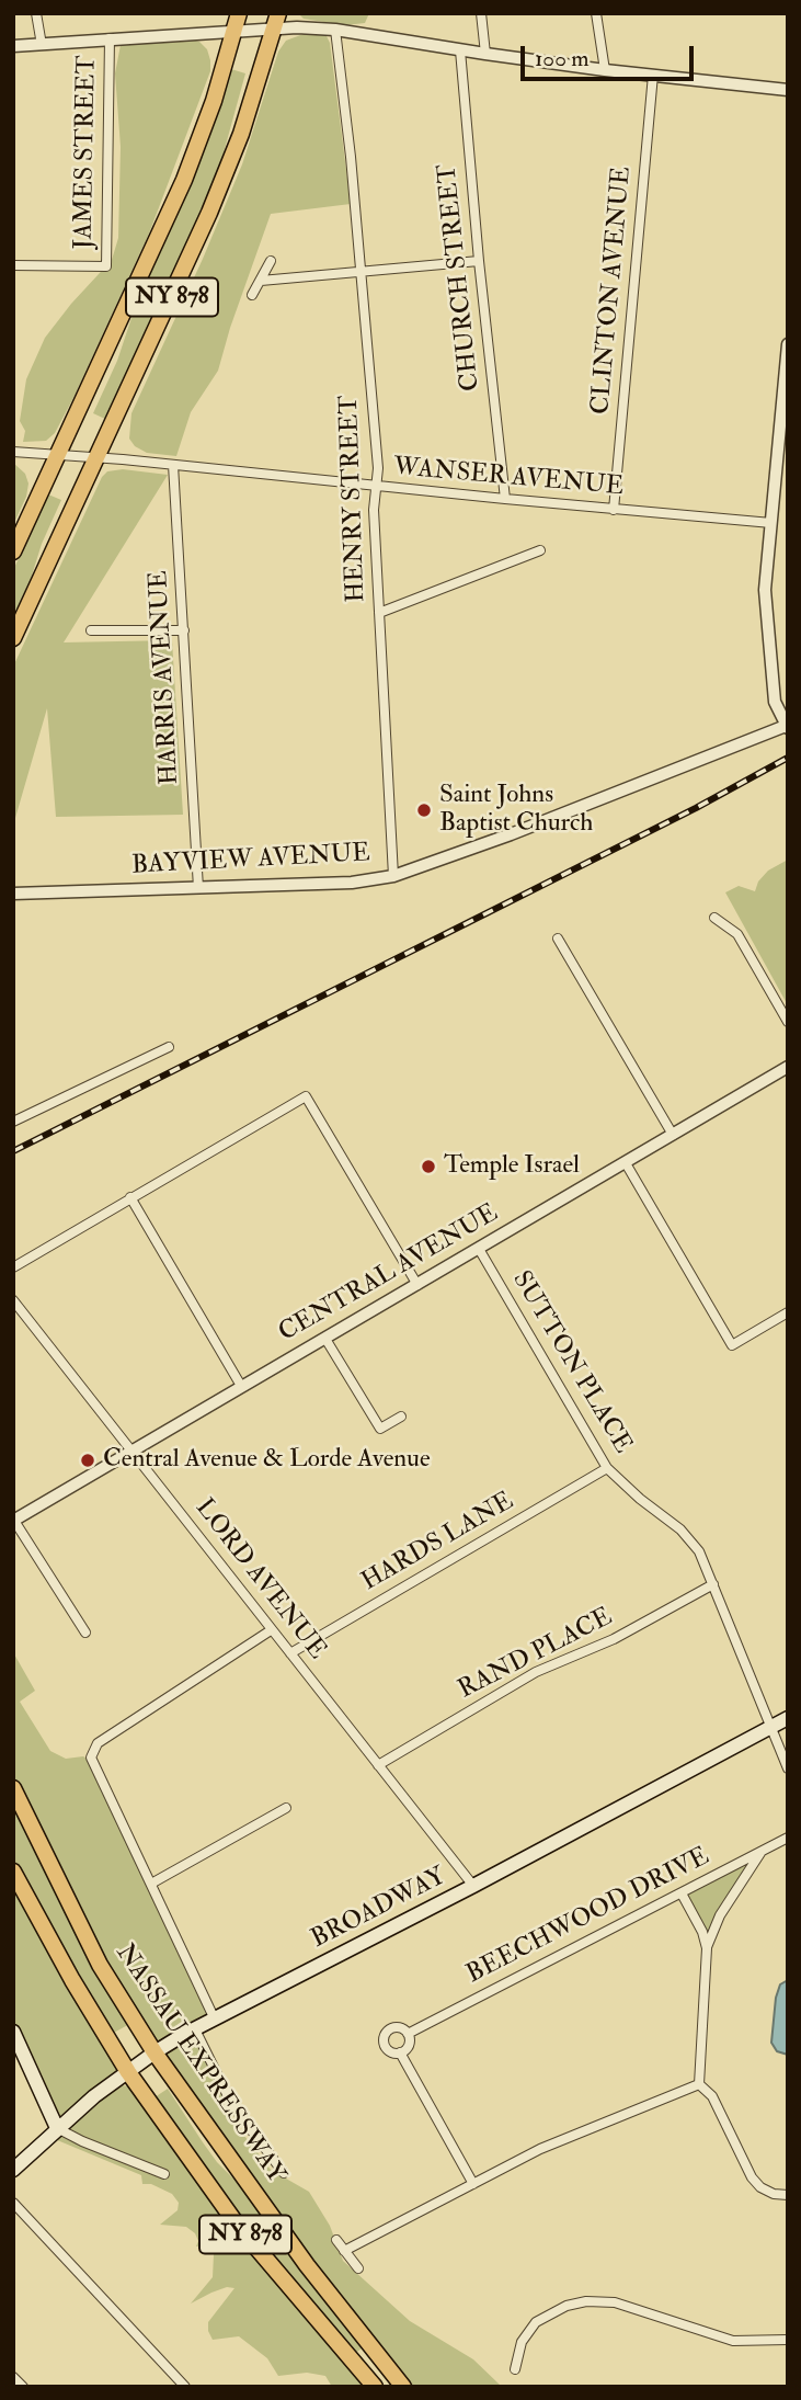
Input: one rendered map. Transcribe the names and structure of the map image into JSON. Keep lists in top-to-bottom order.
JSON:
{
  "streets": {
    "highway": ["NY 878", "NASSAU EXPRESSWAY"],
    "main road": ["BROADWAY"],
    "street": [
      "JAMES STREET",
      "CHURCH STREET",
      "CLINTON AVENUE",
      "WANSER AVENUE",
      "HENRY STREET",
      "HARRIS AVENUE",
      "BAYVIEW AVENUE",
      "CENTRAL AVENUE",
      "SUTTON PLACE",
      "HARDS LANE",
      "LORD AVENUE",
      "RAND PLACE",
      "BEECHWOOD DRIVE"
    ]
  },
  "crossings": [
    ["CHURCH STREET", "WANSER AVENUE"],
    ["CLINTON AVENUE", "WANSER AVENUE"],
    ["NY 878", "WANSER AVENUE"],
    ["NY 878", "BROADWAY"],
    ["WANSER AVENUE", "HENRY STREET"],
    ["WANSER AVENUE", "HARRIS AVENUE"],
    ["HENRY STREET", "BAYVIEW AVENUE"],
    ["HARRIS AVENUE", "BAYVIEW AVENUE"],
    ["CENTRAL AVENUE", "SUTTON PLACE"],
    ["CENTRAL AVENUE", "LORD AVENUE"],
    ["SUTTON PLACE", "HARDS LANE"],
    ["SUTTON PLACE", "RAND PLACE"],
    ["SUTTON PLACE", "BROADWAY"],
    ["HARDS LANE", "LORD AVENUE"],
    ["LORD AVENUE", "RAND PLACE"],
    ["LORD AVENUE", "BROADWAY"],
    ["BROADWAY", "NASSAU EXPRESSWAY"]
  ],
  "places": ["Saint Johns Baptist Church", "Temple Israel", "Central Avenue & Lorde Avenue"],
  "scale_bar": "100 m"
}
